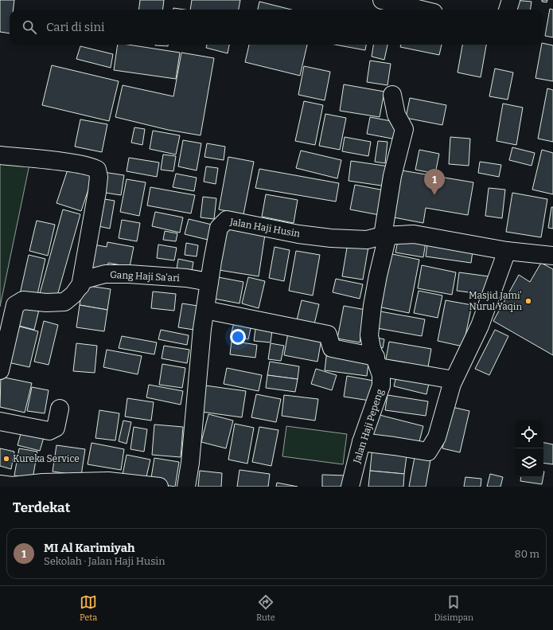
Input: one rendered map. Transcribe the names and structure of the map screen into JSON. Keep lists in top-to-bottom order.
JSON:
{
  "streets": {
    "street": ["Jalan Haji Husin", "Gang Haji Sa'ari", "Jalan Haji Pepeng"]
  },
  "crossings": [
    ["Jalan Haji Husin", "Gang Haji Sa'ari"],
    ["Jalan Haji Husin", "Jalan Haji Pepeng"]
  ],
  "places": ["Masjid Jami' Nurul Yaqin", "Kureka Service"],
  "page": {
    "search": "Cari di sini",
    "pins": "1",
    "heading": "Terdekat",
    "list": [
      {
        "mark": "1",
        "name": "MI Al Karimiyah",
        "note": "Sekolah · Jalan Haji Husin",
        "value": "80 m"
      }
    ],
    "nav": ["Peta", "Rute", "Disimpan"]
  }
}
